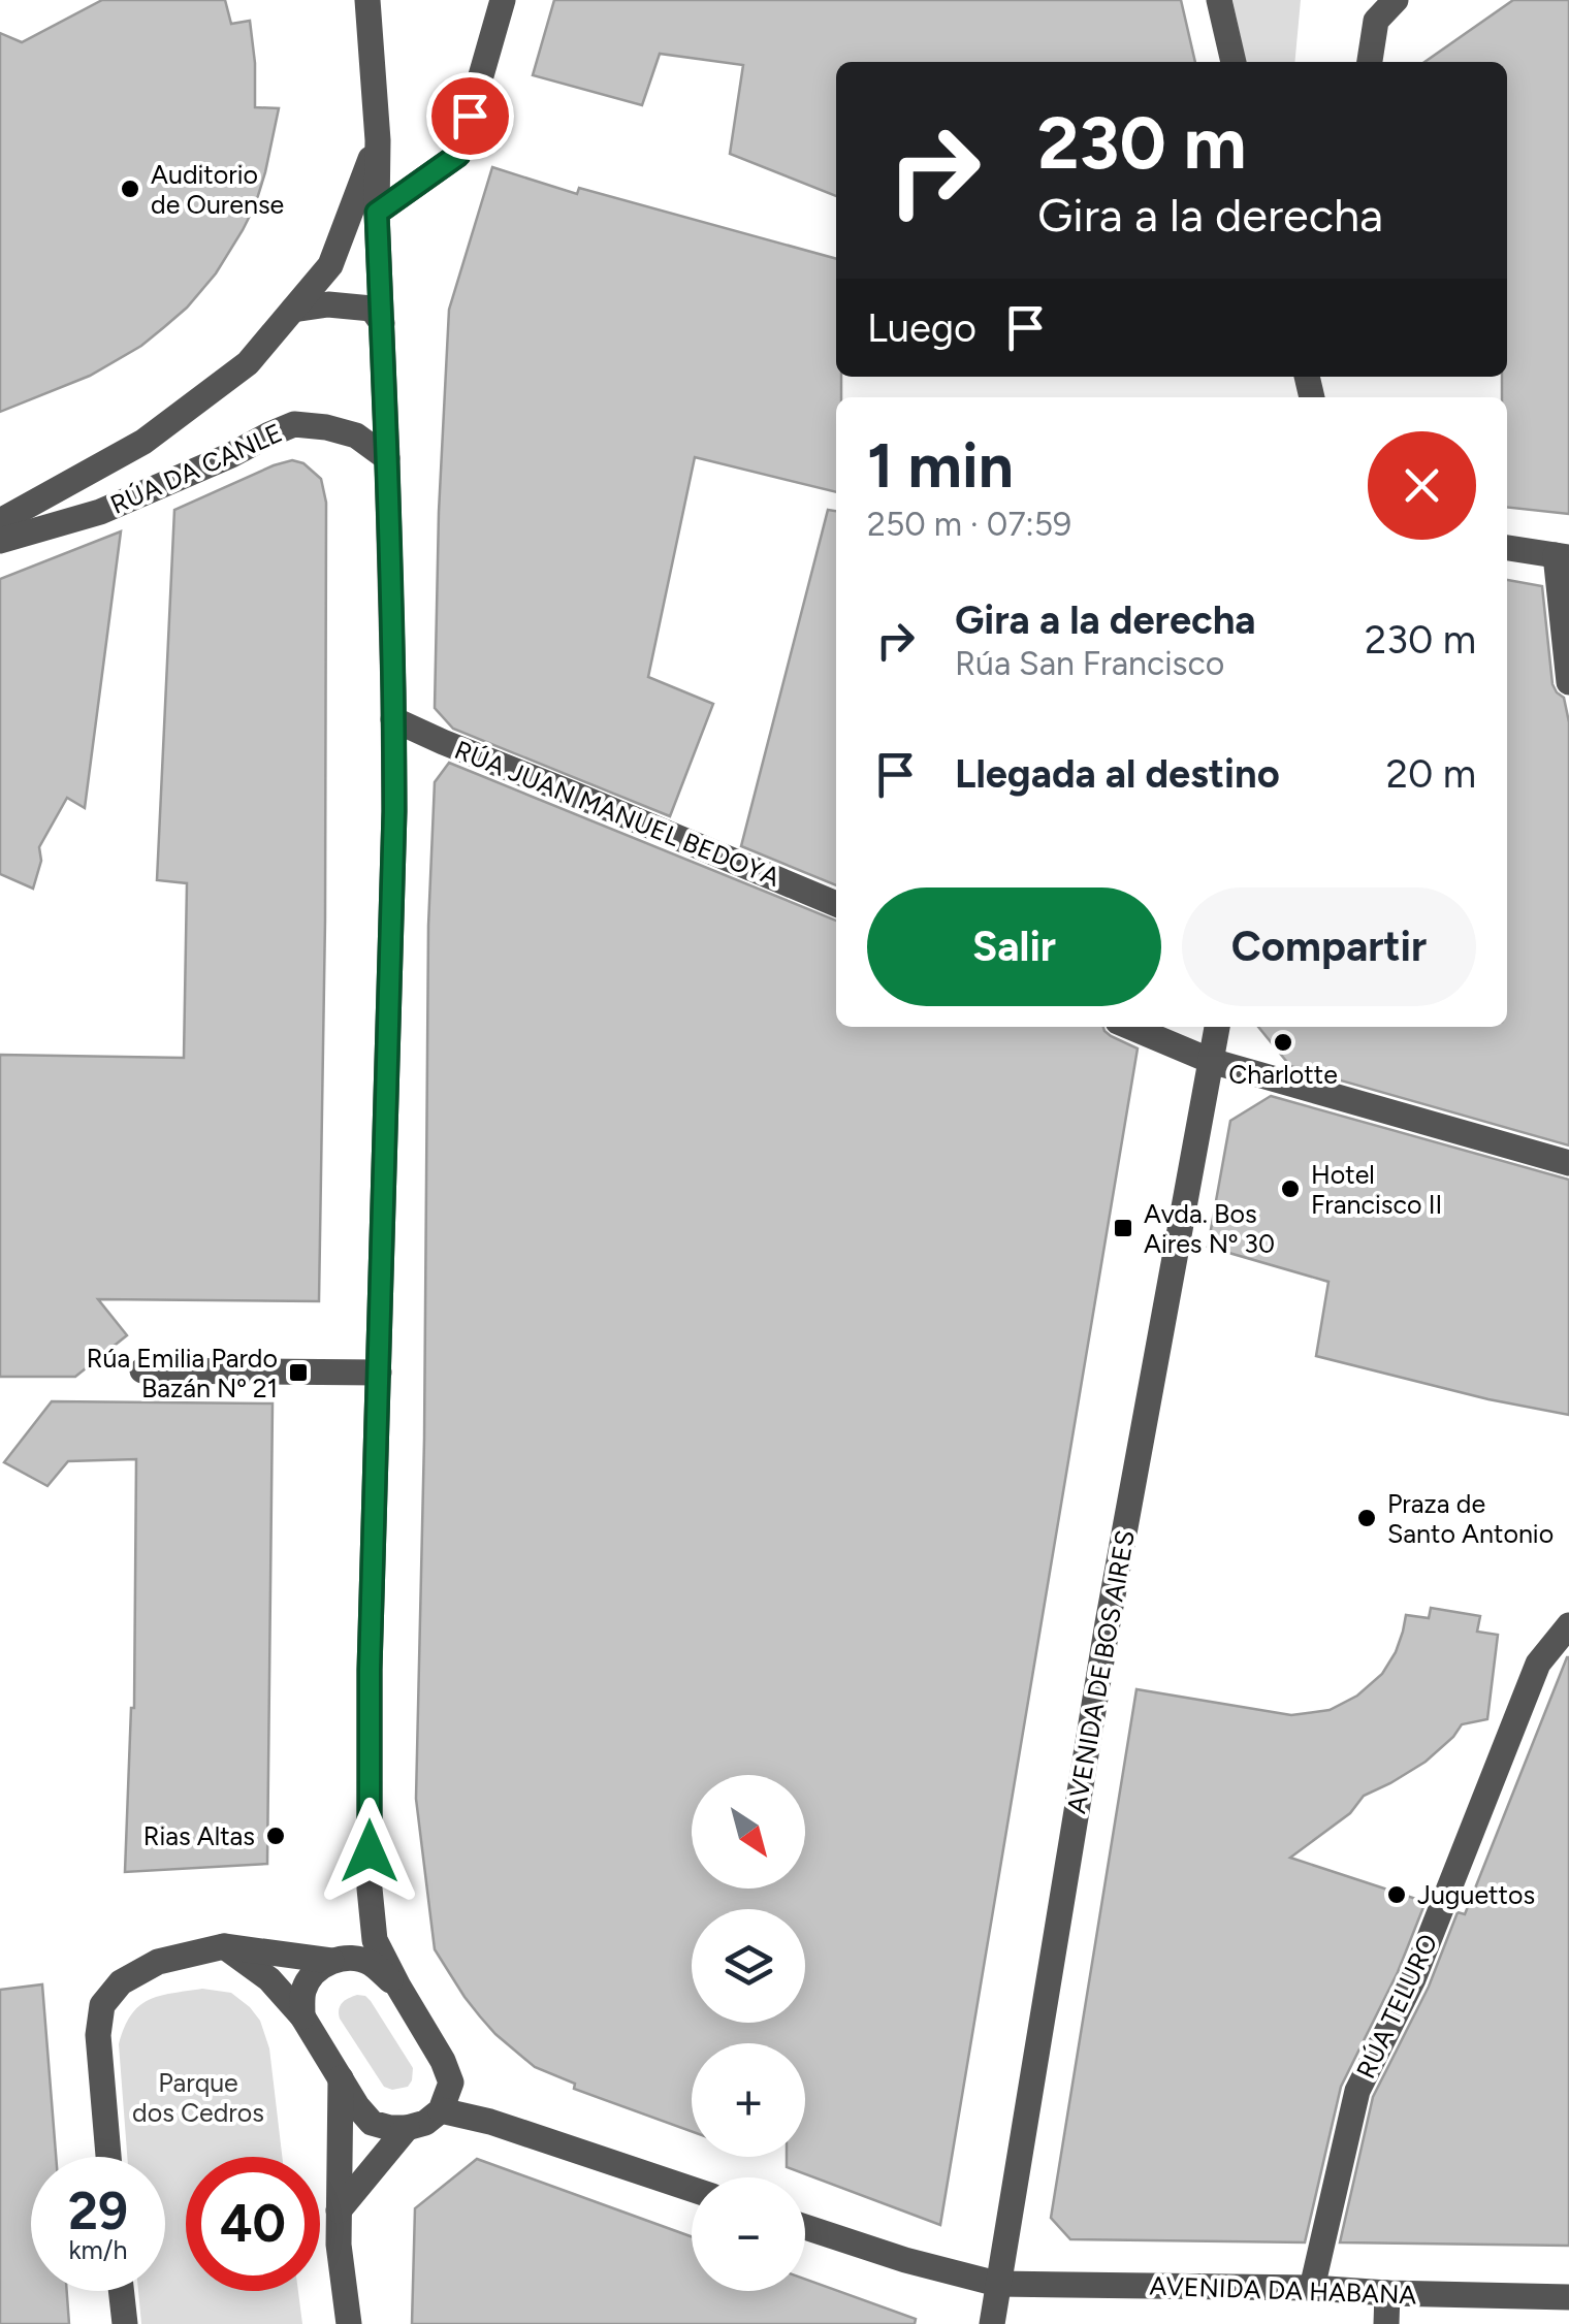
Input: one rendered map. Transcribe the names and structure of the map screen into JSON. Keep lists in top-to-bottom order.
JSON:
{
  "streets": {
    "street": [
      "RÚA DA CANLE",
      "RÚA JUAN MANUEL BEDOYA",
      "AVENIDA DE BOS AIRES",
      "RÚA TELURO",
      "AVENIDA DA HABANA"
    ]
  },
  "crossings": [
    ["AVENIDA DE BOS AIRES", "AVENIDA DA HABANA"],
    ["RÚA TELURO", "AVENIDA DA HABANA"]
  ],
  "parks": ["Parque dos Cedros"],
  "places": {
    "other": [
      "Auditorio de Ourense",
      "Charlotte",
      "Hotel Francisco II",
      "Praza de Santo Antonio",
      "Rias Altas",
      "Juguettos"
    ],
    "transit": ["Avda. Bos Aires Nº 30", "Rúa Emilia Pardo Bazán Nº 21"]
  },
  "north": "bottom right",
  "page": {
    "turn": ["230 m", "Gira a la derecha"],
    "then": "Luego",
    "heading": ["1 min", "250 m · 07:59"],
    "list": [
      {
        "name": "Gira a la derecha",
        "note": "Rúa San Francisco",
        "value": "230 m"
      },
      {
        "name": "Llegada al destino",
        "value": "20 m"
      }
    ],
    "buttons": ["Salir", "Compartir"],
    "map_buttons": ["+", "−"],
    "speed": "29 km/h",
    "limit": "40"
  }
}
